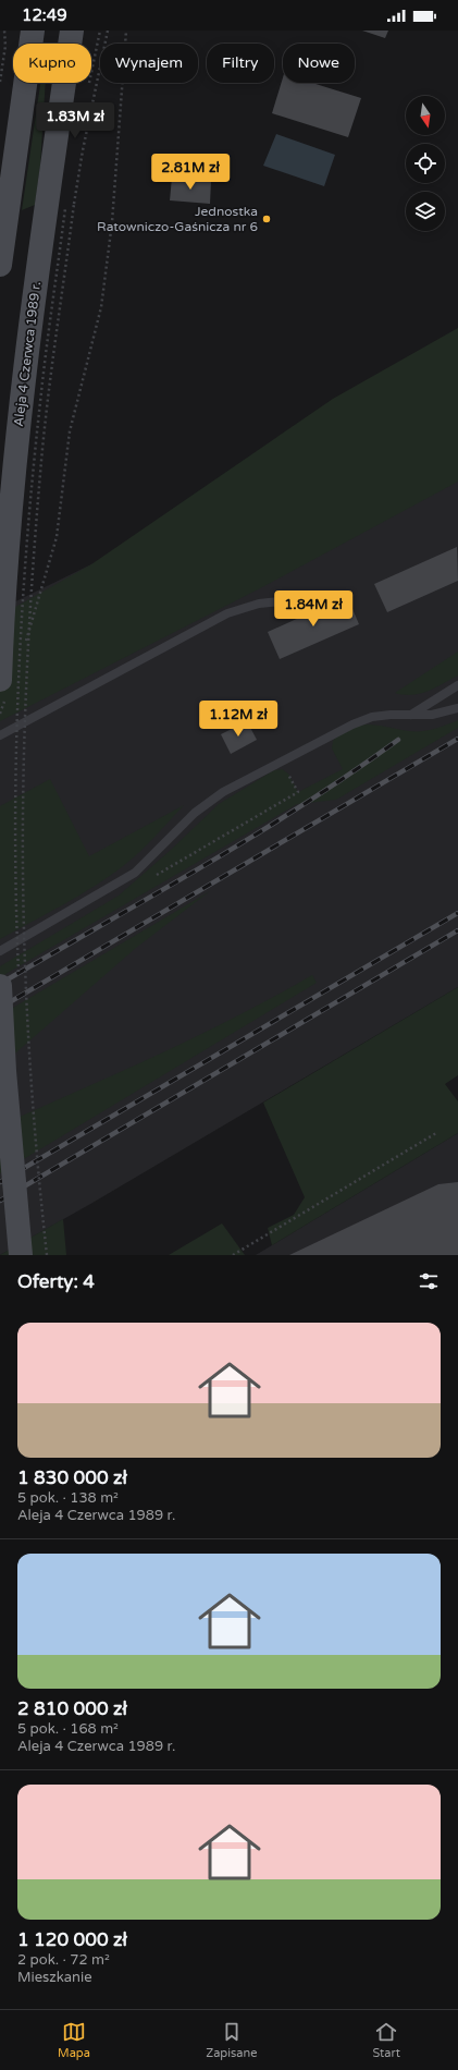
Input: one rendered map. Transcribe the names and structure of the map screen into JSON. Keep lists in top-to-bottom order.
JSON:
{
  "streets": {
    "main road": ["Aleja 4 Czerwca 1989 r."]
  },
  "places": ["Jednostka Ratowniczo-Gaśnicza nr 6"],
  "north": "bottom",
  "page": {
    "status": "12:49",
    "chip": [
      "Kupno",
      "Wynajem",
      "Filtry",
      "Nowe"
    ],
    "price": [
      "1.83M zł",
      "2.81M zł",
      "1.84M zł",
      "1.12M zł"
    ],
    "heading": "Oferty: 4",
    "list": [
      {
        "name": "1 830 000 zł",
        "note": "5 pok. · 138 m² · Aleja 4 Czerwca 1989 r."
      },
      {
        "name": "2 810 000 zł",
        "note": "5 pok. · 168 m² · Aleja 4 Czerwca 1989 r."
      },
      {
        "name": "1 120 000 zł",
        "note": "2 pok. · 72 m² · Mieszkanie"
      }
    ],
    "tabs": ["Mapa", "Zapisane", "Start"]
  }
}
